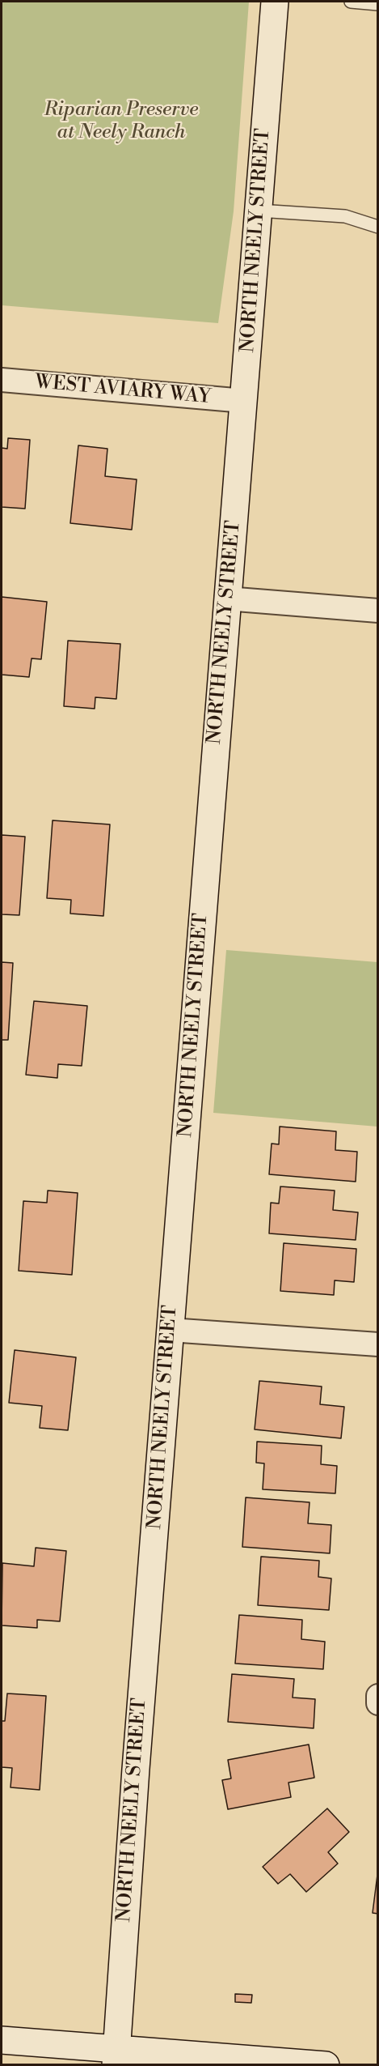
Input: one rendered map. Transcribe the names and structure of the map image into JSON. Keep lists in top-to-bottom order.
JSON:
{
  "streets": {
    "street": ["NORTH NEELY STREET", "WEST AVIARY WAY"]
  },
  "crossings": [
    ["NORTH NEELY STREET", "WEST AVIARY WAY"]
  ],
  "parks": ["Riparian Preserve at Neely Ranch"]
}
